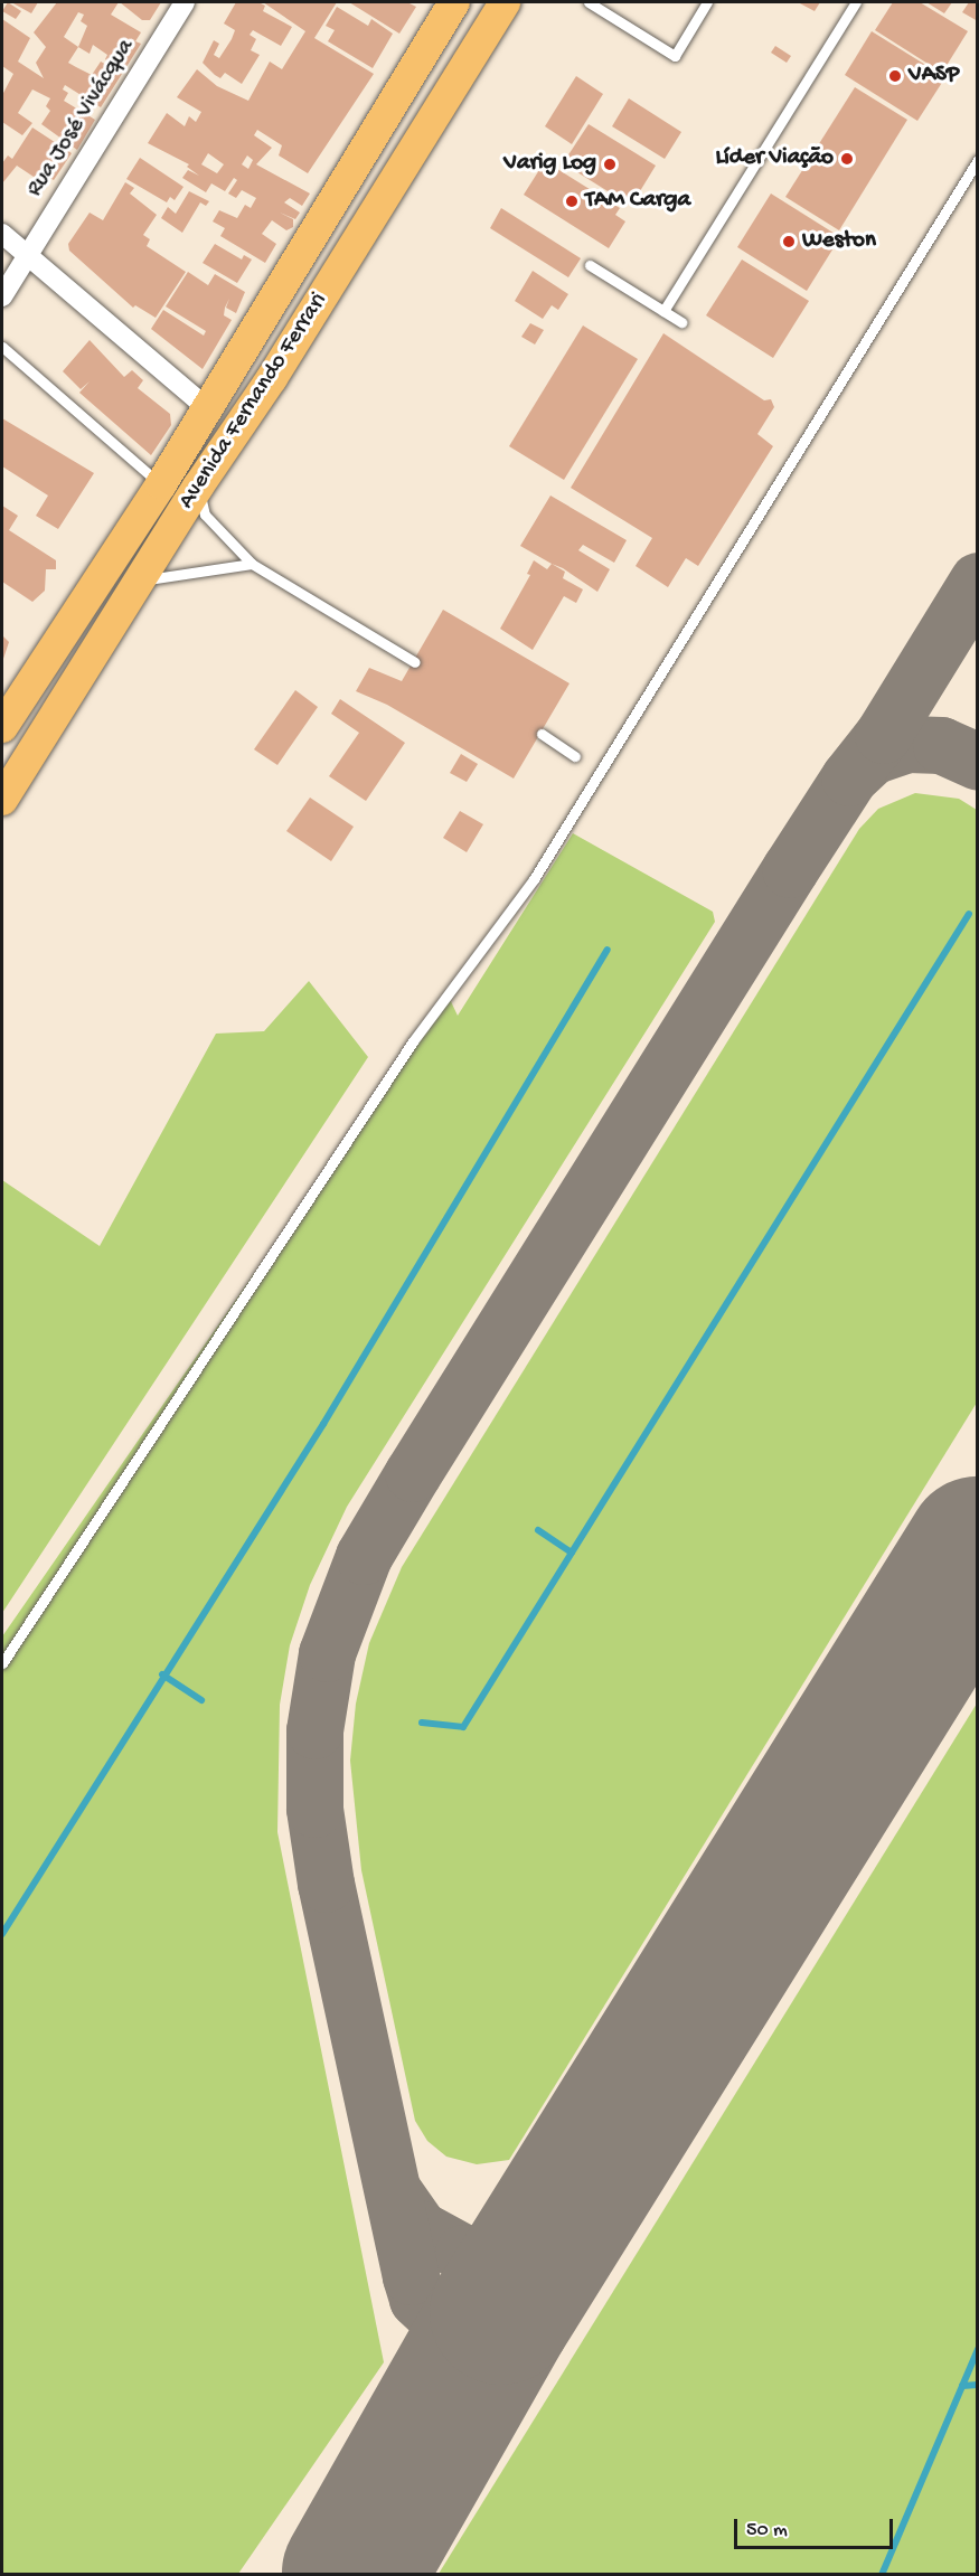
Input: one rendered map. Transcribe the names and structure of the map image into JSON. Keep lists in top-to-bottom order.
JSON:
{
  "streets": {
    "main road": ["Avenida Fernando Ferrari"],
    "street": ["Rua José Vivácqua"]
  },
  "places": [
    "VASP",
    "Líder Viação",
    "Varig Log",
    "TAM Carga",
    "Weston"
  ],
  "scale_bar": "50 m"
}
